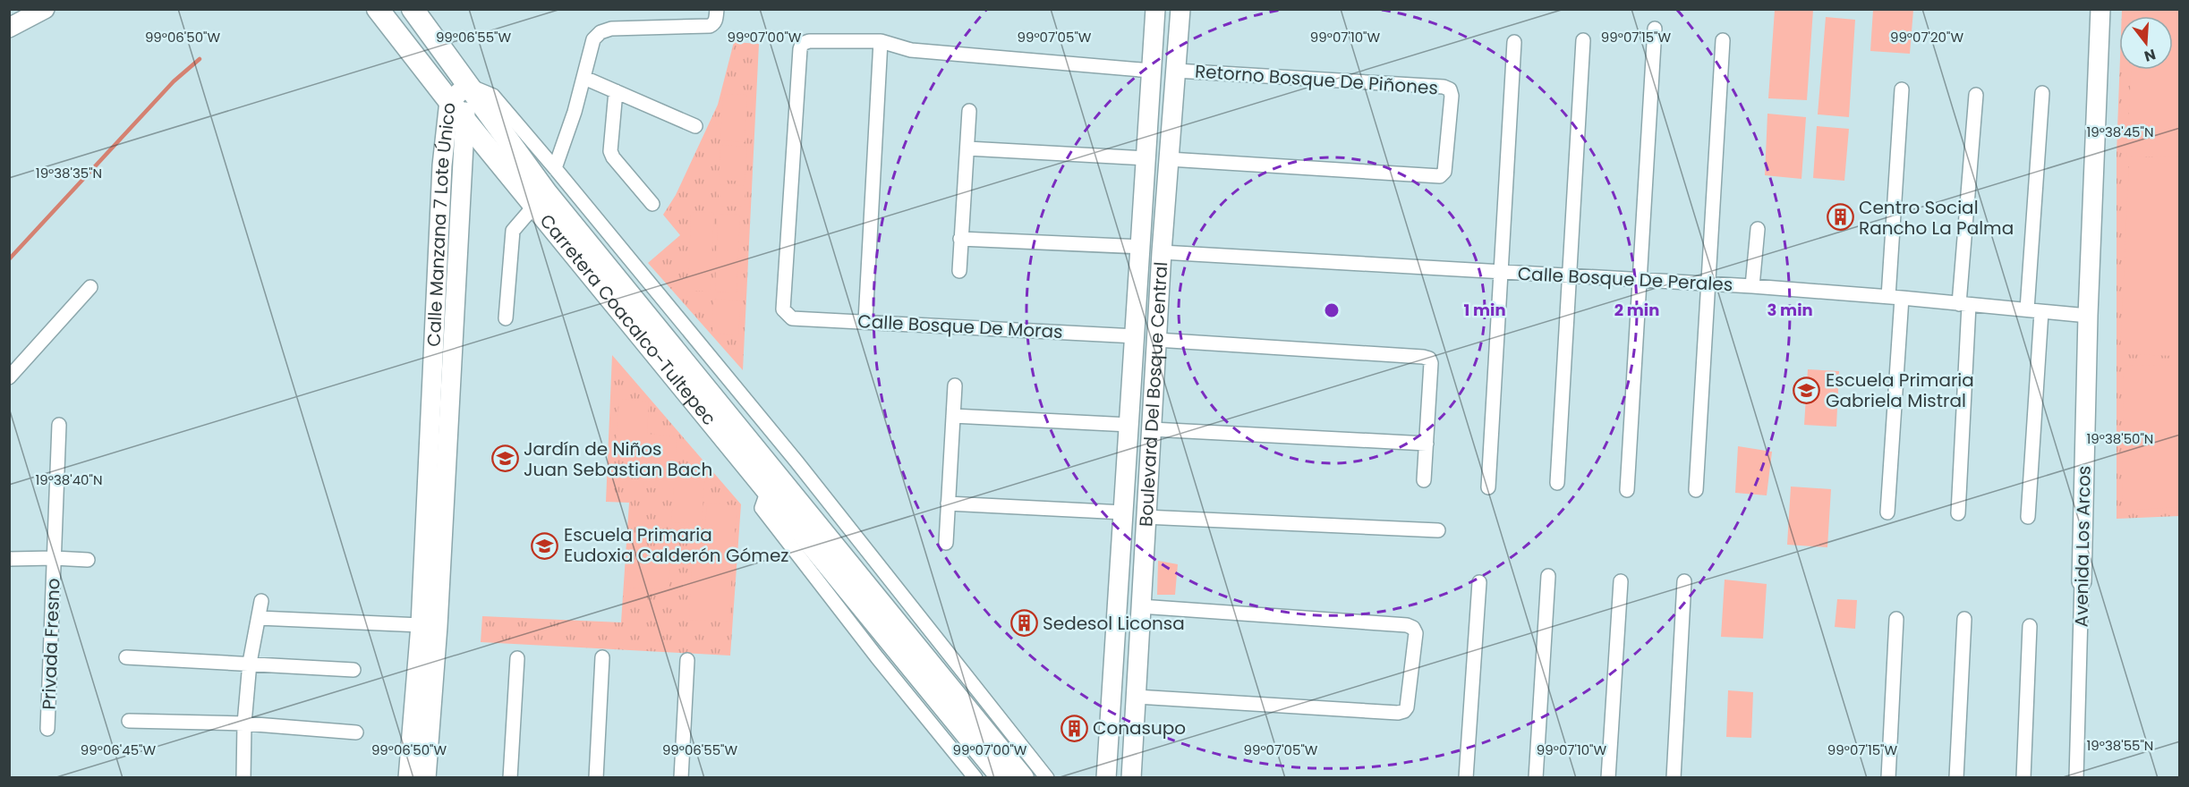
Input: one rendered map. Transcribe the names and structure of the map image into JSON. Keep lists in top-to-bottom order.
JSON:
{
  "streets": {
    "main road": ["Carretera Coacalco-Tultepec"],
    "street": [
      "Retorno Bosque De Piñones",
      "Calle Manzana 7 Lote Único",
      "Calle Bosque De Perales",
      "Calle Bosque De Moras",
      "Boulevard Del Bosque Central",
      "Avenida Los Arcos",
      "Privada Fresno"
    ]
  },
  "crossings": [
    ["Retorno Bosque De Piñones", "Boulevard Del Bosque Central"],
    ["Calle Manzana 7 Lote Único", "Carretera Coacalco-Tultepec"],
    ["Calle Bosque De Perales", "Boulevard Del Bosque Central"],
    ["Calle Bosque De Perales", "Avenida Los Arcos"],
    ["Calle Bosque De Moras", "Boulevard Del Bosque Central"]
  ],
  "places": {
    "building": ["Centro Social Rancho La Palma", "Sedesol Liconsa", "Conasupo"],
    "school or university": ["Escuela Primaria Gabriela Mistral", "Jardín de Niños Juan Sebastian Bach", "Escuela Primaria Eudoxia Calderón Gómez"]
  },
  "north": "bottom",
  "coordinates": [
    "99°06'50\"W",
    "99°06'55\"W",
    "99°07'00\"W",
    "99°07'05\"W",
    "99°07'10\"W",
    "99°07'15\"W",
    "99°07'20\"W",
    "19°38'45\"N",
    "19°38'35\"N",
    "19°38'50\"N",
    "19°38'40\"N",
    "19°38'55\"N",
    "99°06'45\"W"
  ],
  "rings": ["1 min", "2 min", "3 min"]
}
